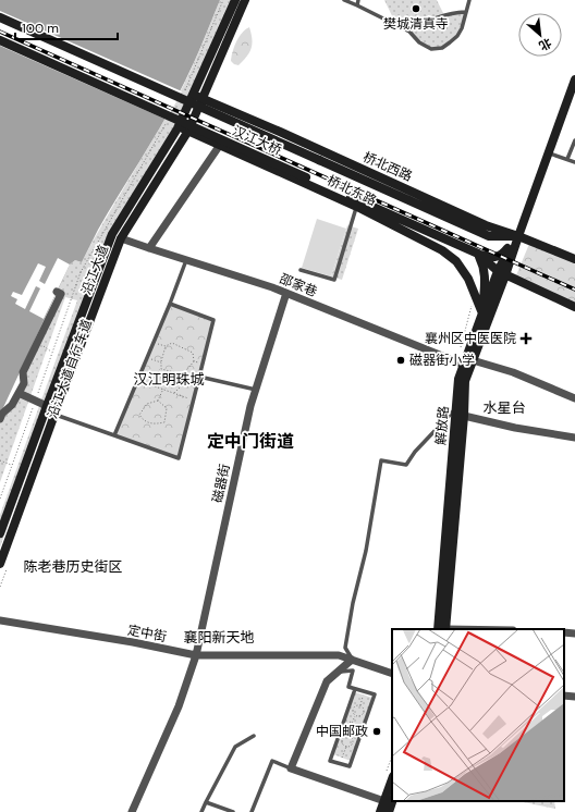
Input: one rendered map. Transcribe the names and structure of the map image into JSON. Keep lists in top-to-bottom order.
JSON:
{
  "streets": {
    "main road": [
      "汉江大桥",
      "桥北西路",
      "桥北东路",
      "沿江大道",
      "解放路"
    ],
    "street": ["邵家巷", "磁器街", "定中街"]
  },
  "crossings": [
    ["汉江大桥", "桥北西路"],
    ["汉江大桥", "解放路"],
    ["桥北西路", "沿江大道"],
    ["桥北西路", "解放路"],
    ["桥北东路", "沿江大道"],
    ["桥北东路", "解放路"],
    ["沿江大道", "邵家巷"],
    ["邵家巷", "解放路"],
    ["邵家巷", "磁器街"],
    ["磁器街", "定中街"]
  ],
  "districts": [
    "汉江明珠城",
    "水星台",
    "定中门街道",
    "陈老巷历史街区",
    "襄阳新天地"
  ],
  "places": {
    "other": ["樊城清真寺", "磁器街小学", "中国邮政"],
    "health": ["襄州区中医医院"]
  },
  "scale_bar": "100 m",
  "north": "bottom right"
}
